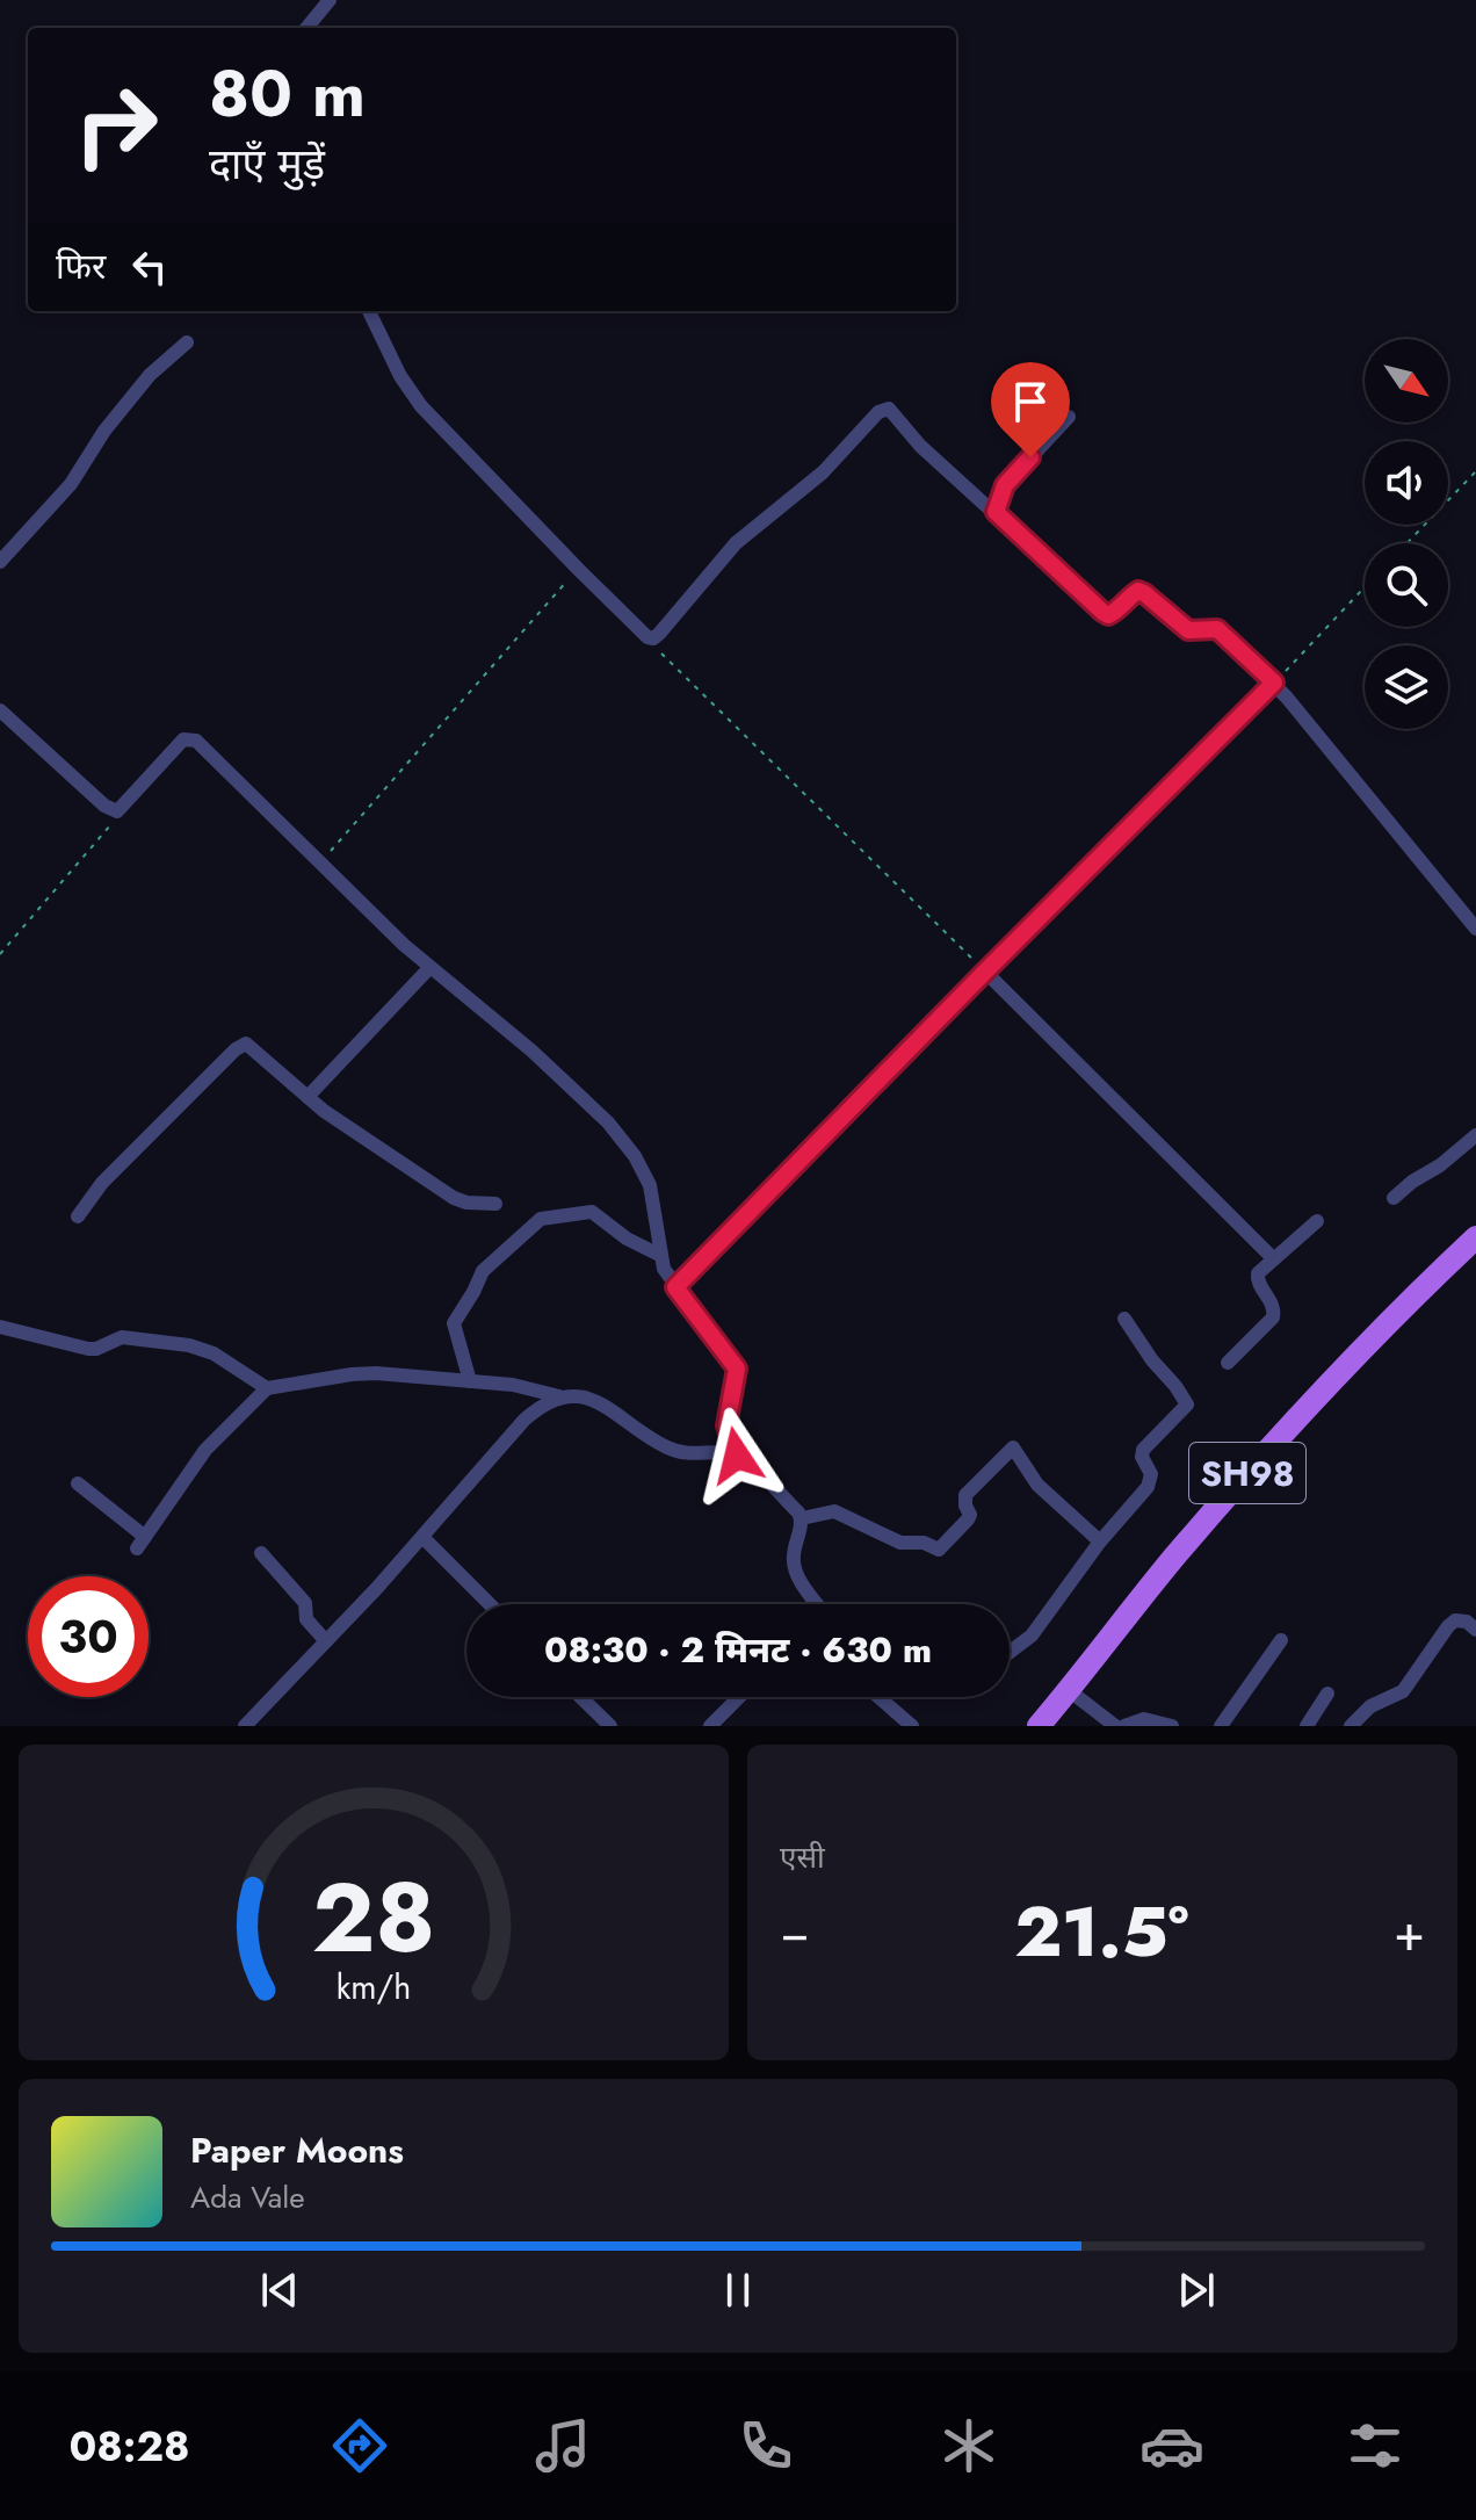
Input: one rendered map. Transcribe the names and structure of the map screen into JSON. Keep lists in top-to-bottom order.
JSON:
{
  "streets": {
    "main road": ["SH98"]
  },
  "north": "bottom right",
  "page": {
    "turn": ["80 m", "दाएँ मुड़ें"],
    "then": "फिर",
    "limit": "30",
    "trip": "08:30 · 2 मिनट · 630 m",
    "tile": "एसी",
    "heat": ["−", "21.5°", "+"],
    "song": ["Paper Moons", "Ada Vale"],
    "tabs": "08:28",
    "gauge": ["28", "km/h"]
  }
}
